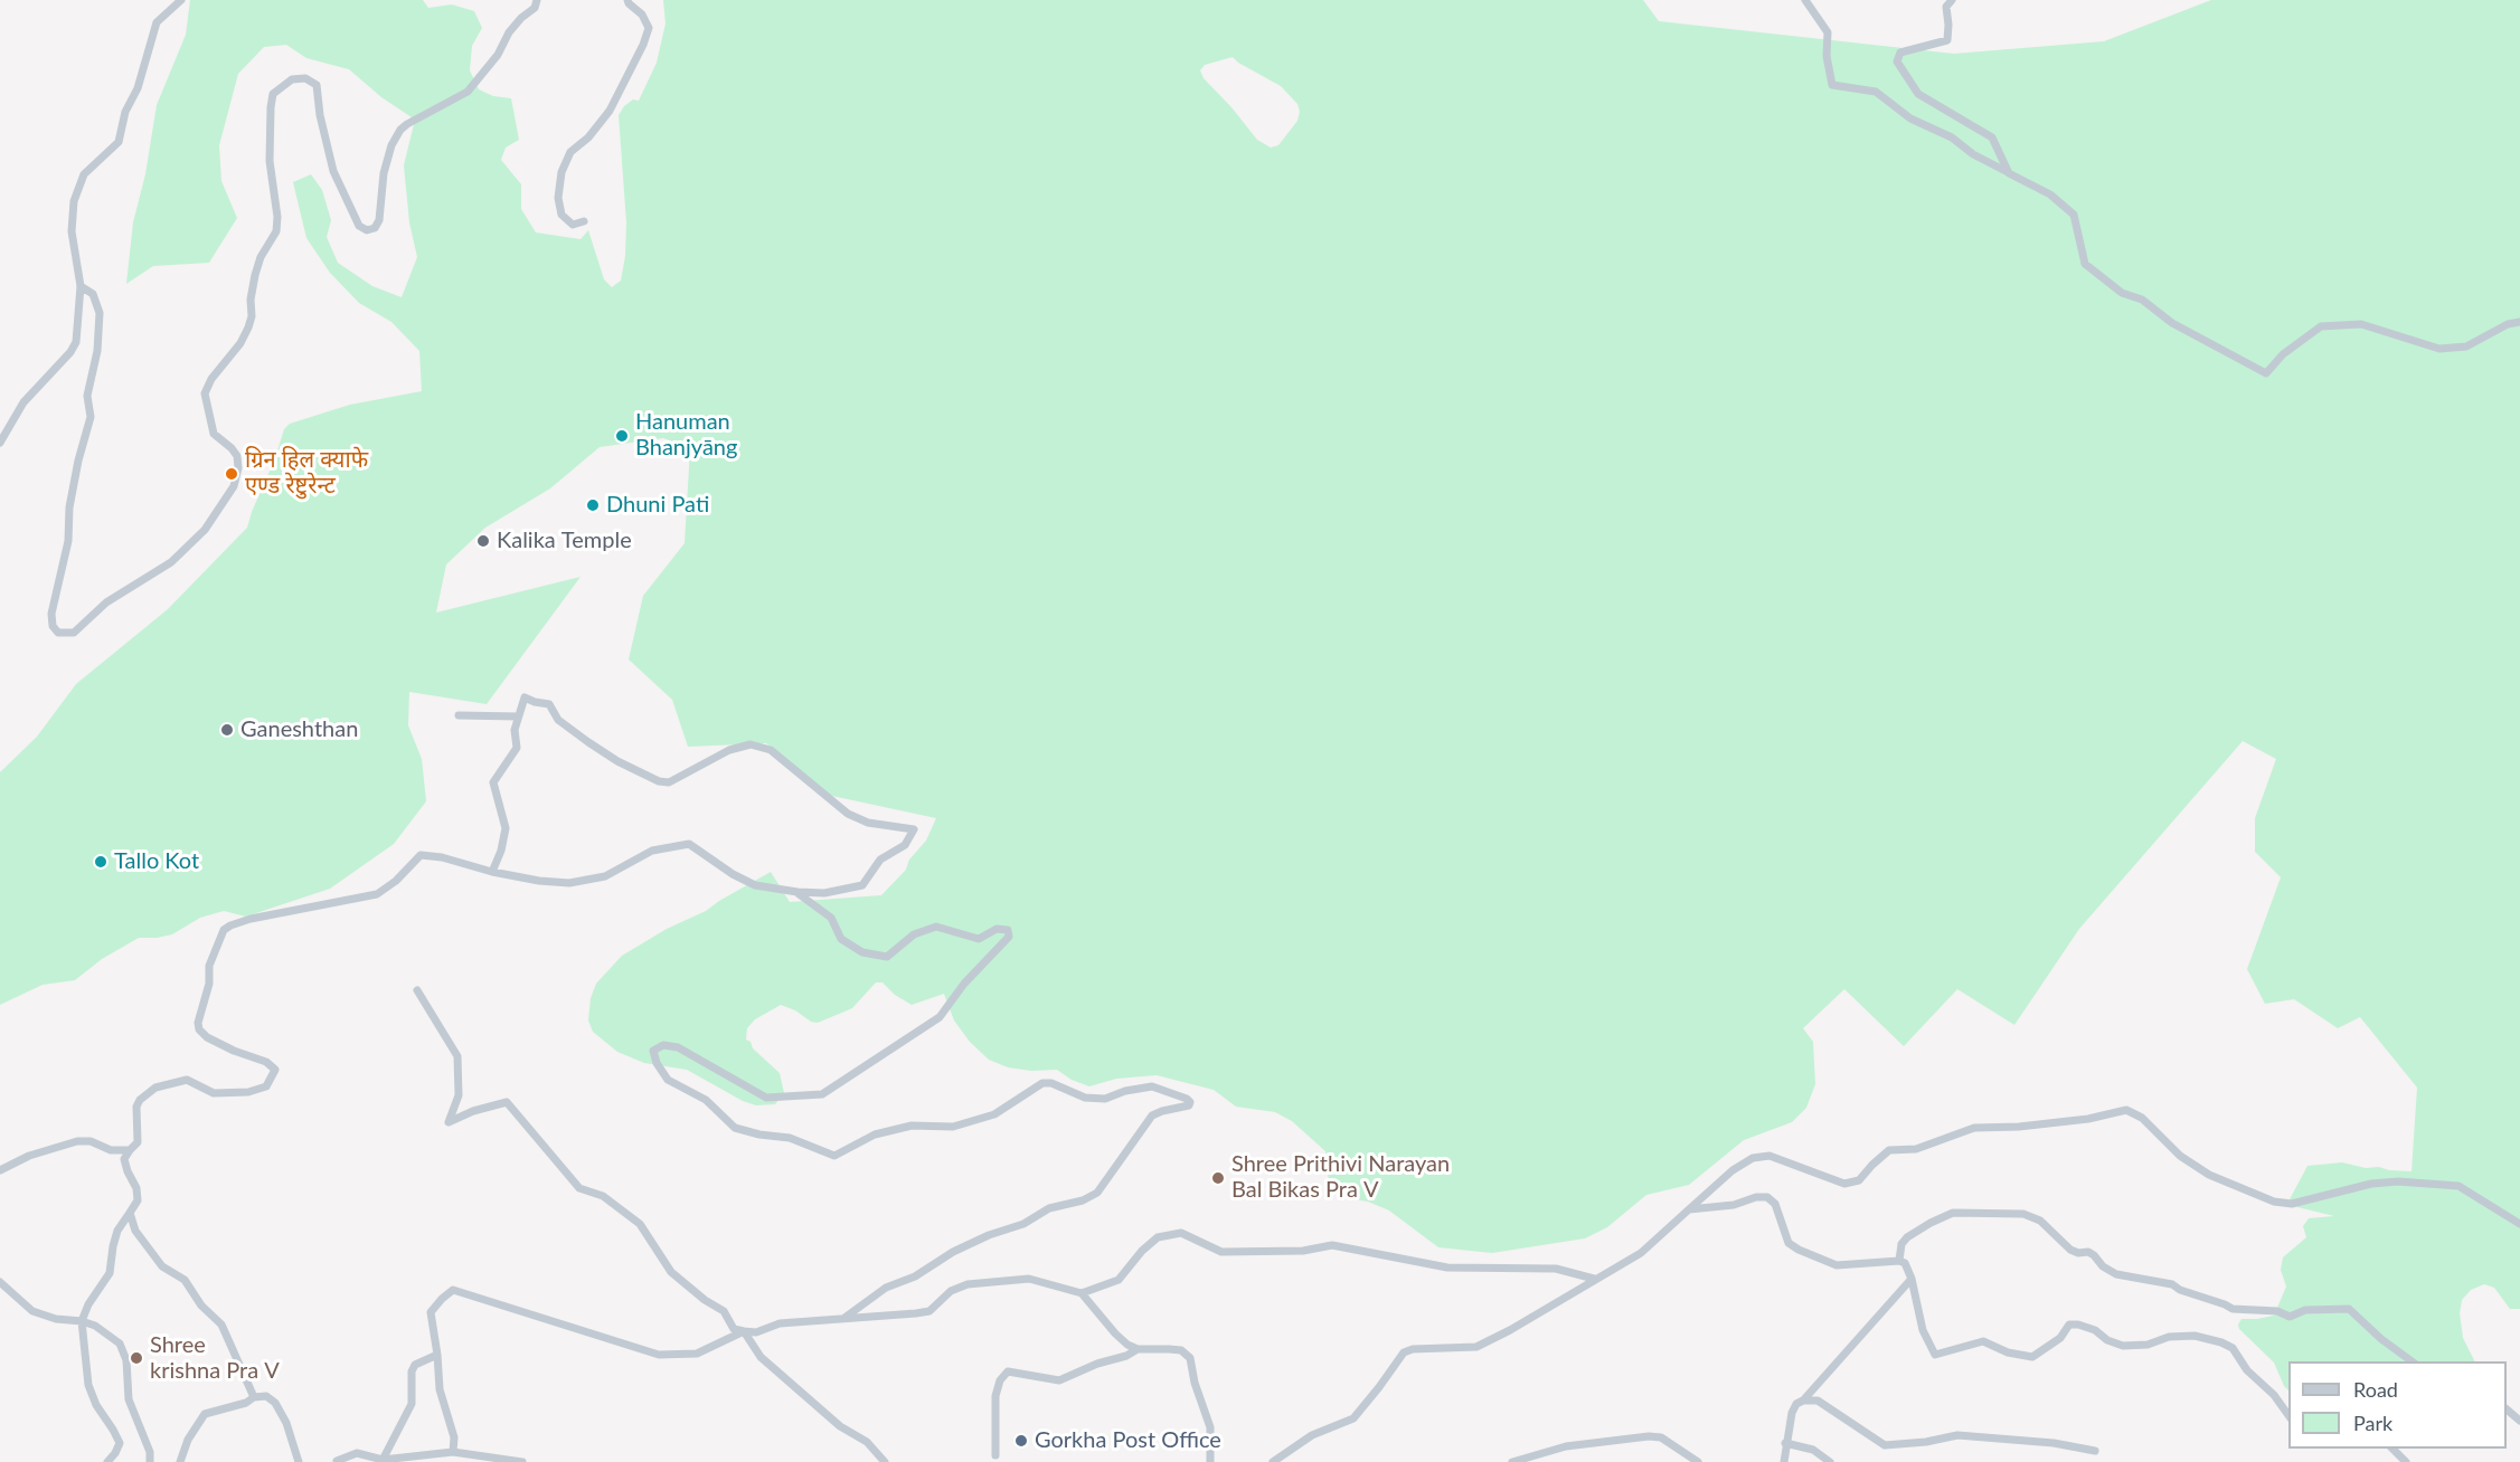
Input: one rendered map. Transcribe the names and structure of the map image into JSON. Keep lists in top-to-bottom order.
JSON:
{
  "places": [
    "Hanuman Bhanjyāng",
    "ग्रिन हिल क्याफे एण्ड रेष्टुरेन्ट",
    "Dhuni Pati",
    "Kalika Temple",
    "Ganeshthan",
    "Tallo Kot",
    "Shree Prithivi Narayan Bal Bikas Pra V",
    "Shree krishna Pra V",
    "Gorkha Post Office"
  ],
  "legend": ["Road", "Park"]
}
